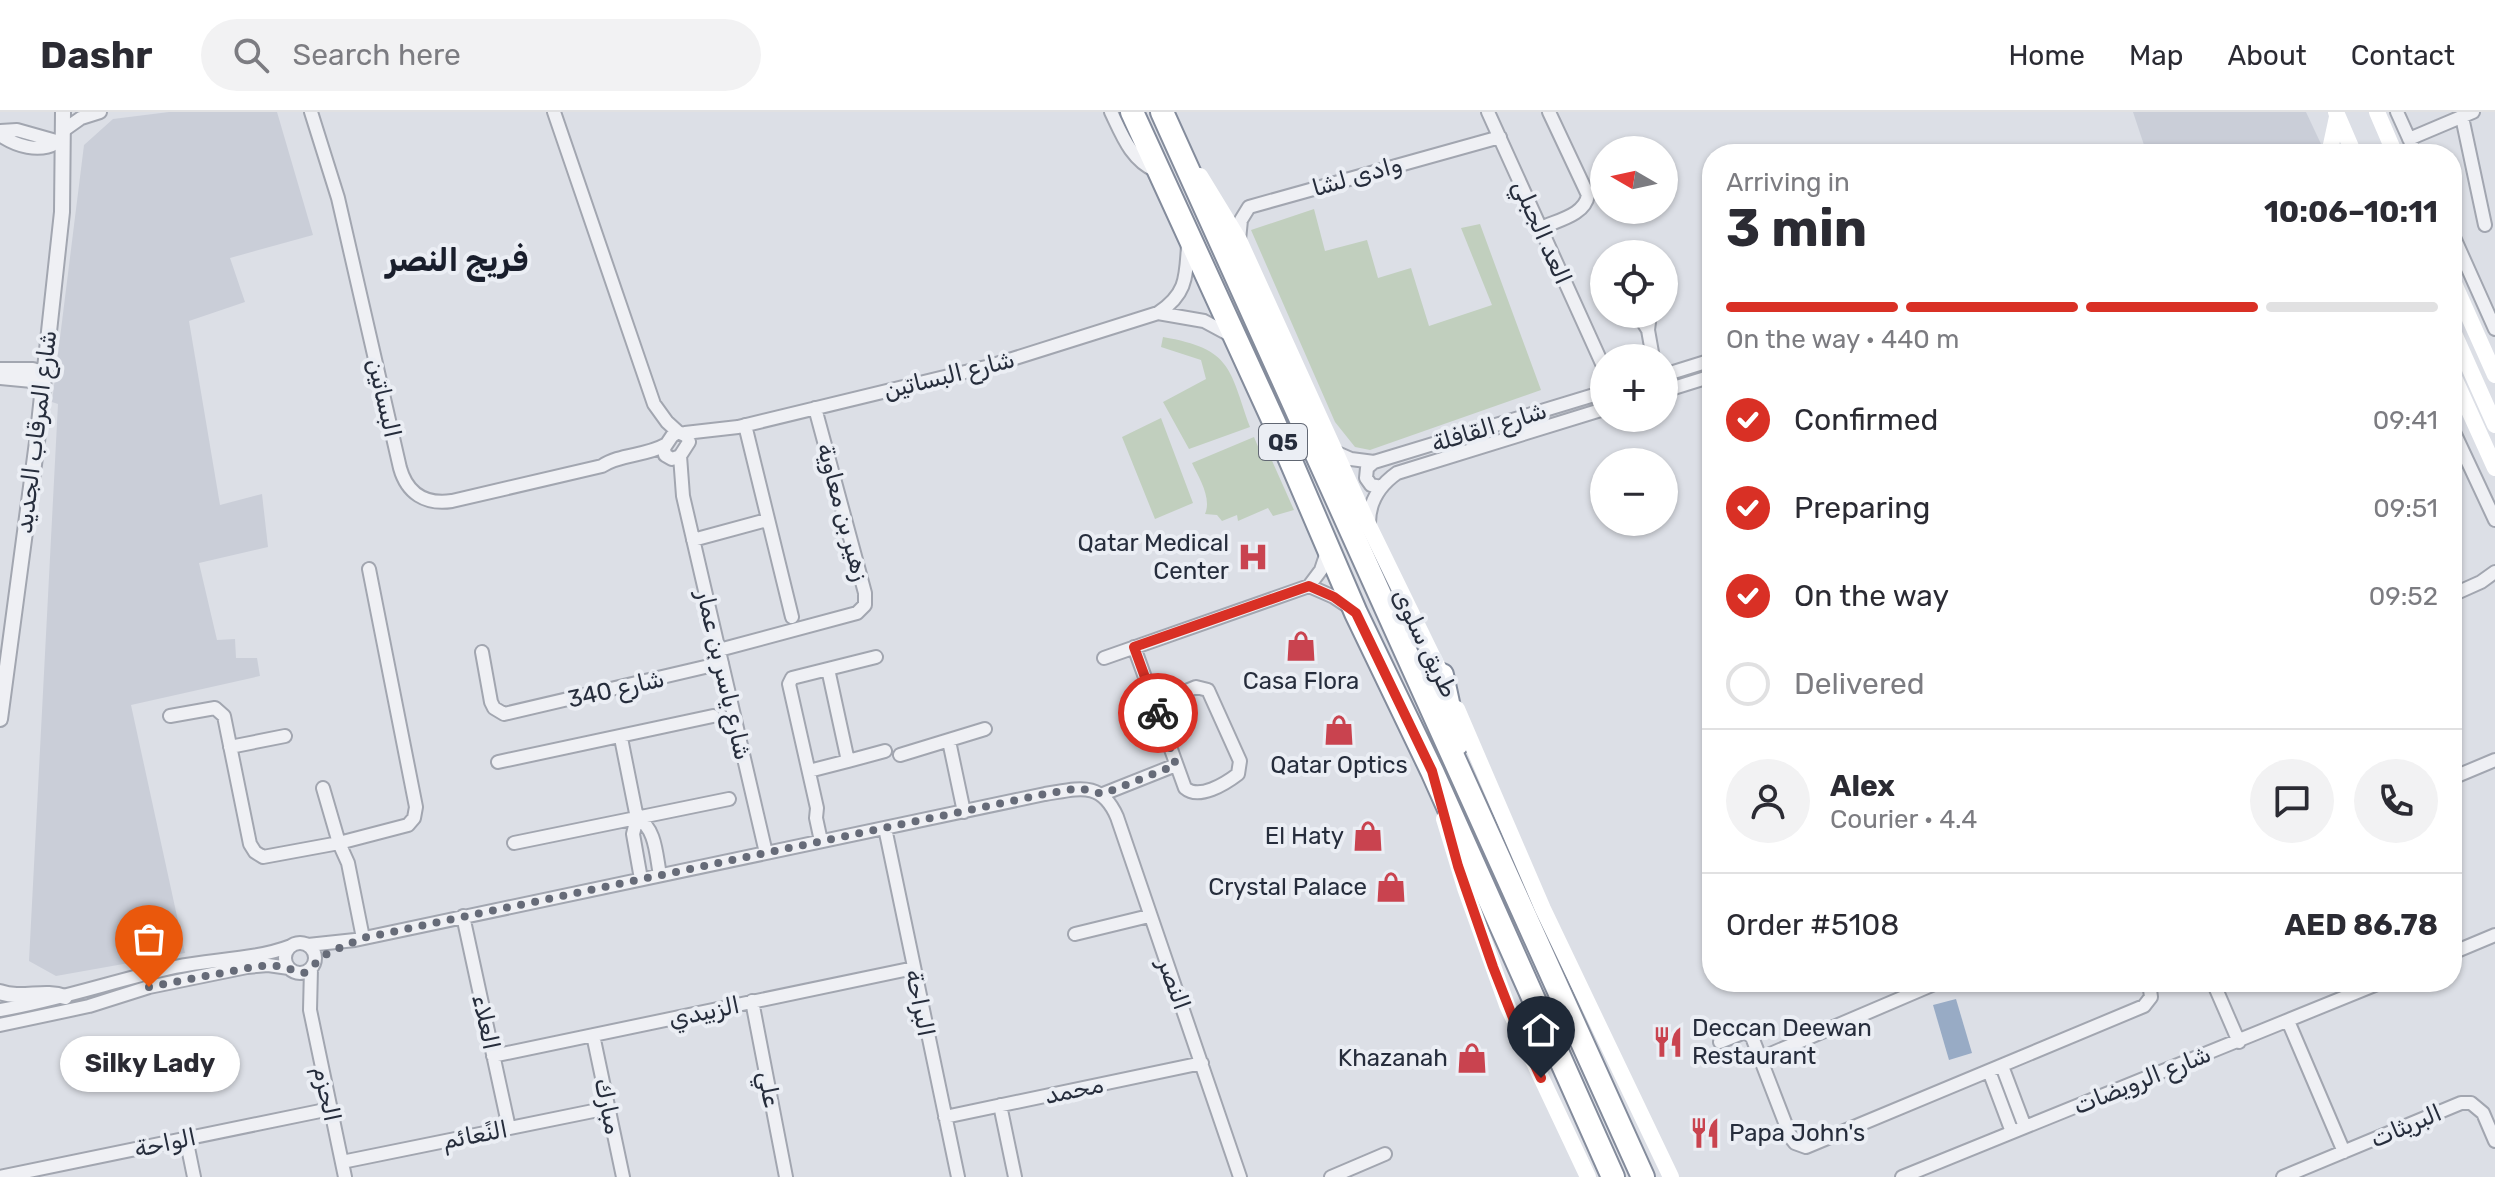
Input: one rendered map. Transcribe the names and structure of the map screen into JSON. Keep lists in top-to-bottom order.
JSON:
{
  "streets": {
    "highway": ["Q5", "طريق سلوى"],
    "street": [
      "وادى لشا",
      "العد الجبلي",
      "شارع البساتين",
      "البساتين",
      "شارع القافلة",
      "شارع المرقاب الجديد",
      "زهير بن معاوية",
      "شارع ياسر بن عمار",
      "شارع 340",
      "النصر",
      "البراحة",
      "الزبيدي",
      "العلاء",
      "شارع الرويضات",
      "علي",
      "محمد",
      "الحزم",
      "مبارك",
      "البريثات",
      "النًعائم",
      "الواحة"
    ]
  },
  "crossings": [
    ["وادى لشا", "العد الجبلي"],
    ["وادى لشا", "طريق سلوى"],
    ["شارع البساتين", "البساتين"],
    ["شارع البساتين", "زهير بن معاوية"],
    ["شارع البساتين", "طريق سلوى"],
    ["شارع البساتين", "شارع ياسر بن عمار"],
    ["البساتين", "شارع ياسر بن عمار"],
    ["زهير بن معاوية", "شارع ياسر بن عمار"],
    ["زهير بن معاوية", "شارع 340"],
    ["شارع ياسر بن عمار", "شارع 340"],
    ["النصر", "محمد"],
    ["البراحة", "الزبيدي"],
    ["البراحة", "محمد"],
    ["الزبيدي", "العلاء"],
    ["الزبيدي", "علي"],
    ["الزبيدي", "مبارك"],
    ["العلاء", "النًعائم"],
    ["شارع الرويضات", "البريثات"],
    ["الحزم", "النًعائم"],
    ["الحزم", "الواحة"],
    ["مبارك", "النًعائم"]
  ],
  "districts": ["فريج النصر"],
  "places": {
    "hospital": ["Qatar Medical Center"],
    "shop": [
      "Casa Flora",
      "Qatar Optics",
      "El Haty",
      "Crystal Palace",
      "Khazanah"
    ],
    "other": ["Silky Lady"],
    "restaurant": ["Deccan Deewan Restaurant", "Papa John's"]
  },
  "north": "left",
  "page": {
    "header": "Dashr",
    "search": "Search here",
    "nav": [
      "Home",
      "Map",
      "About",
      "Contact"
    ],
    "map_buttons": ["+", "−"],
    "heading": ["3 min", "Arriving in", "10:06–10:11"],
    "panel": [
      "Alex",
      "Courier · 4.4",
      "Order #5108",
      "AED 86.78"
    ],
    "bar": "On the way · 440 m",
    "list": [
      ["Confirmed", "09:41"],
      ["Preparing", "09:51"],
      ["On the way", "09:52"],
      "Delivered"
    ],
    "bubble": "Silky Lady"
  }
}
